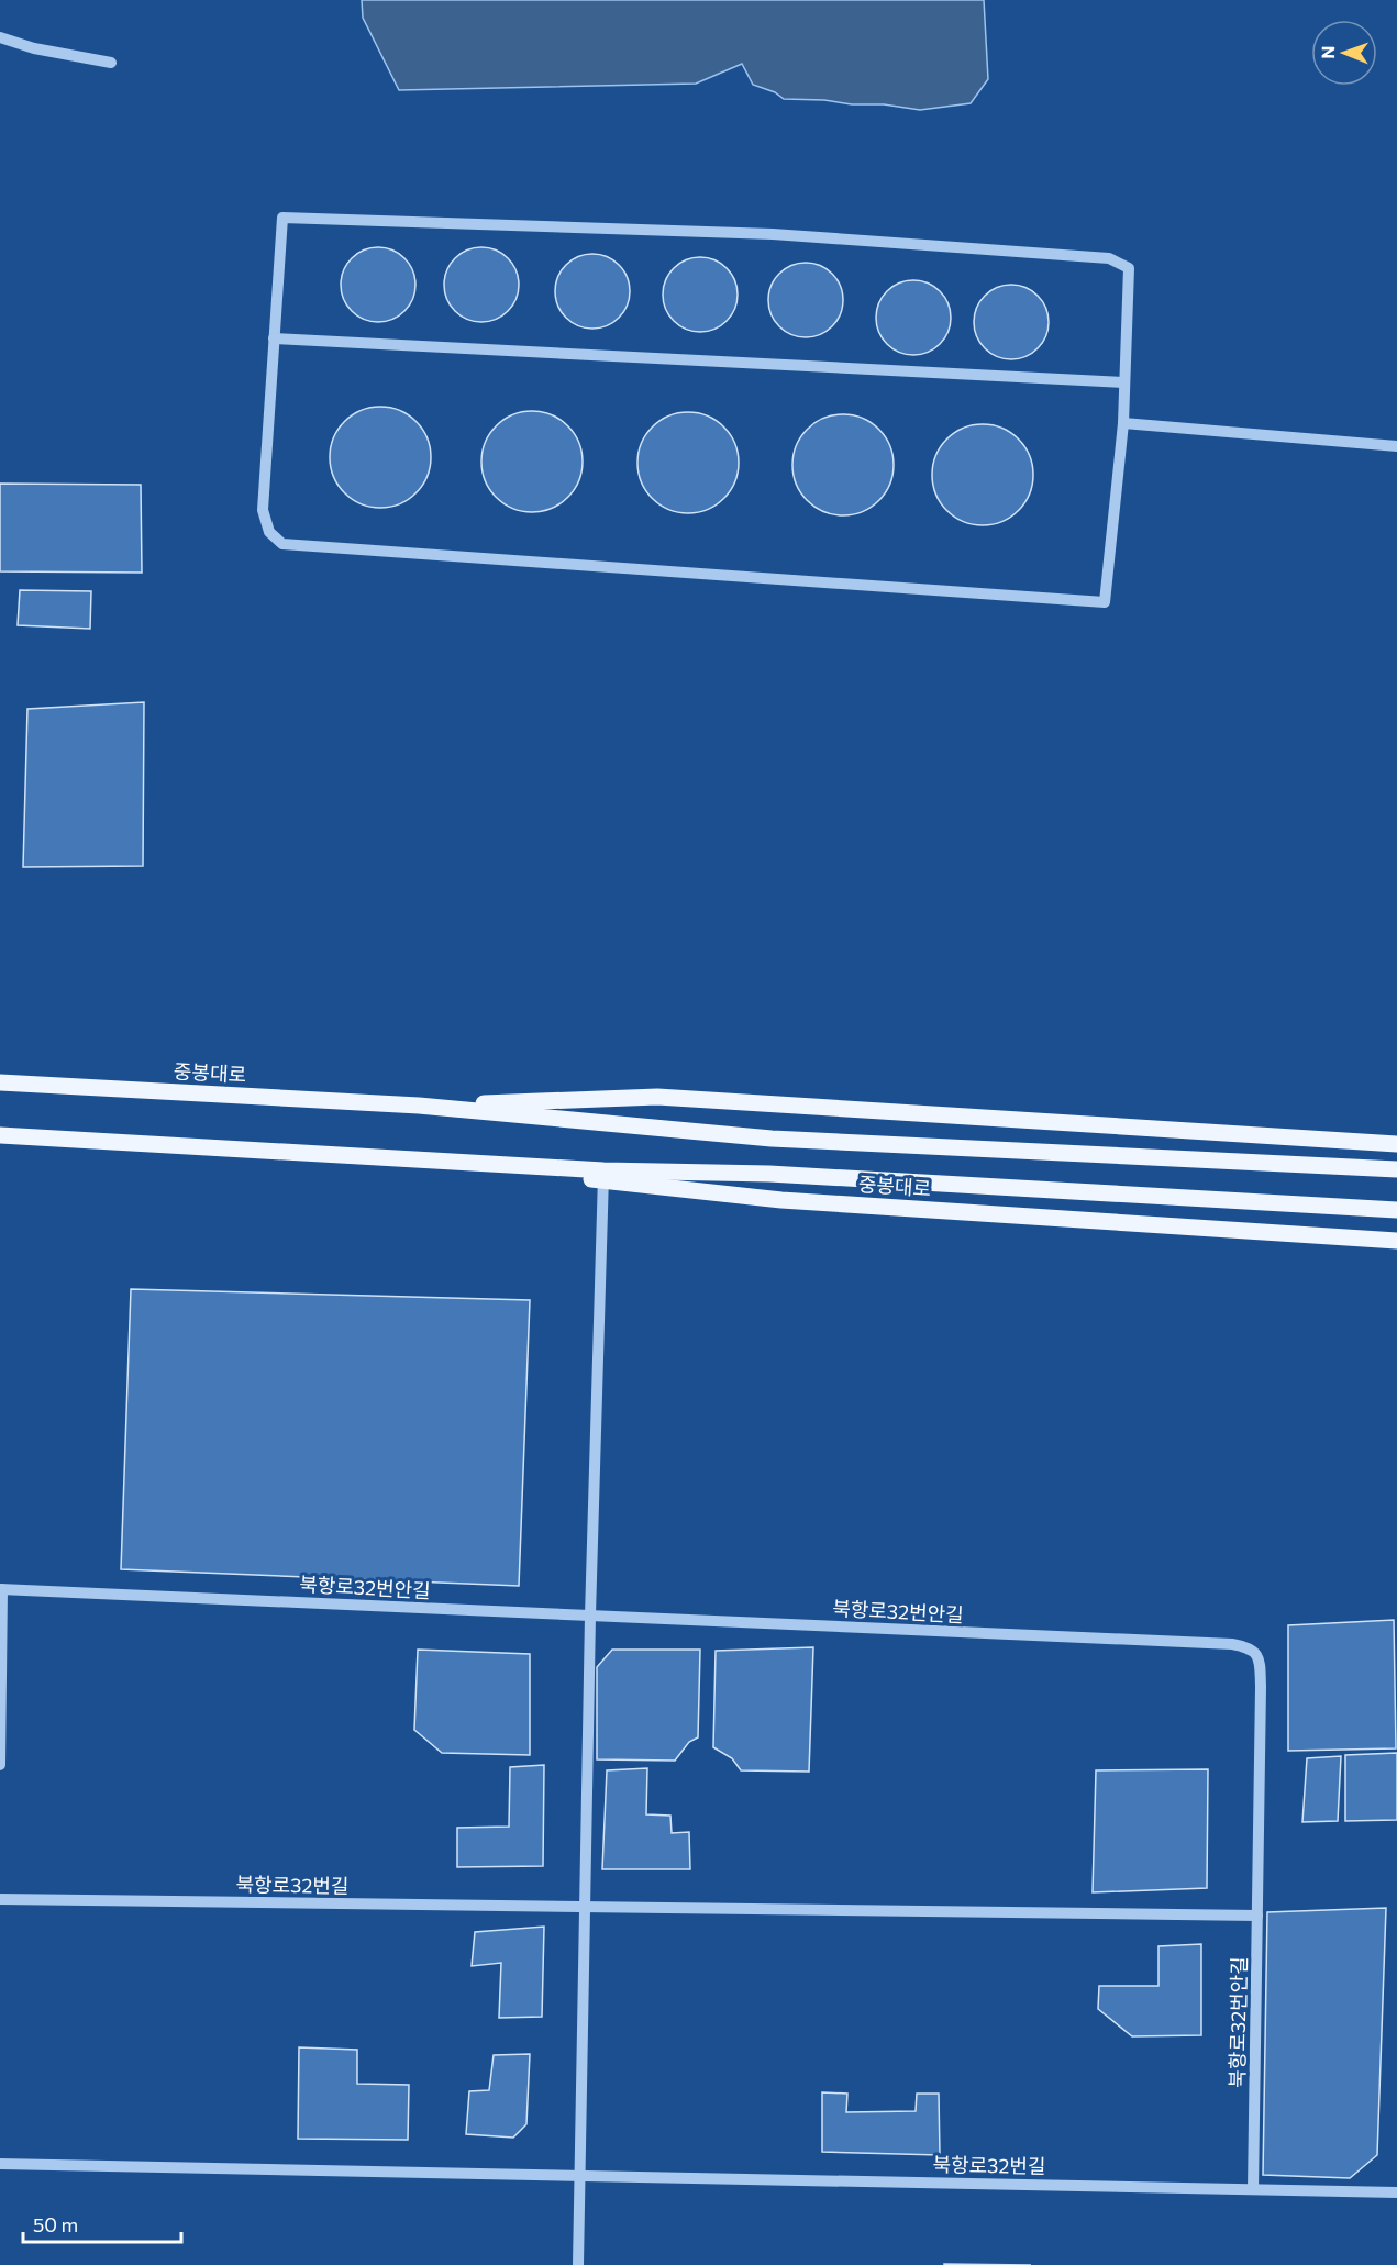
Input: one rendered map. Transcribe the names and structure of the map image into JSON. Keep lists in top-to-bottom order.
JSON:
{
  "streets": {
    "main road": ["중봉대로"],
    "street": ["북항로32번안길", "북항로32번길"]
  },
  "crossings": [
    ["북항로32번안길", "북항로32번길"]
  ],
  "scale_bar": "50 m",
  "north": "left"
}
